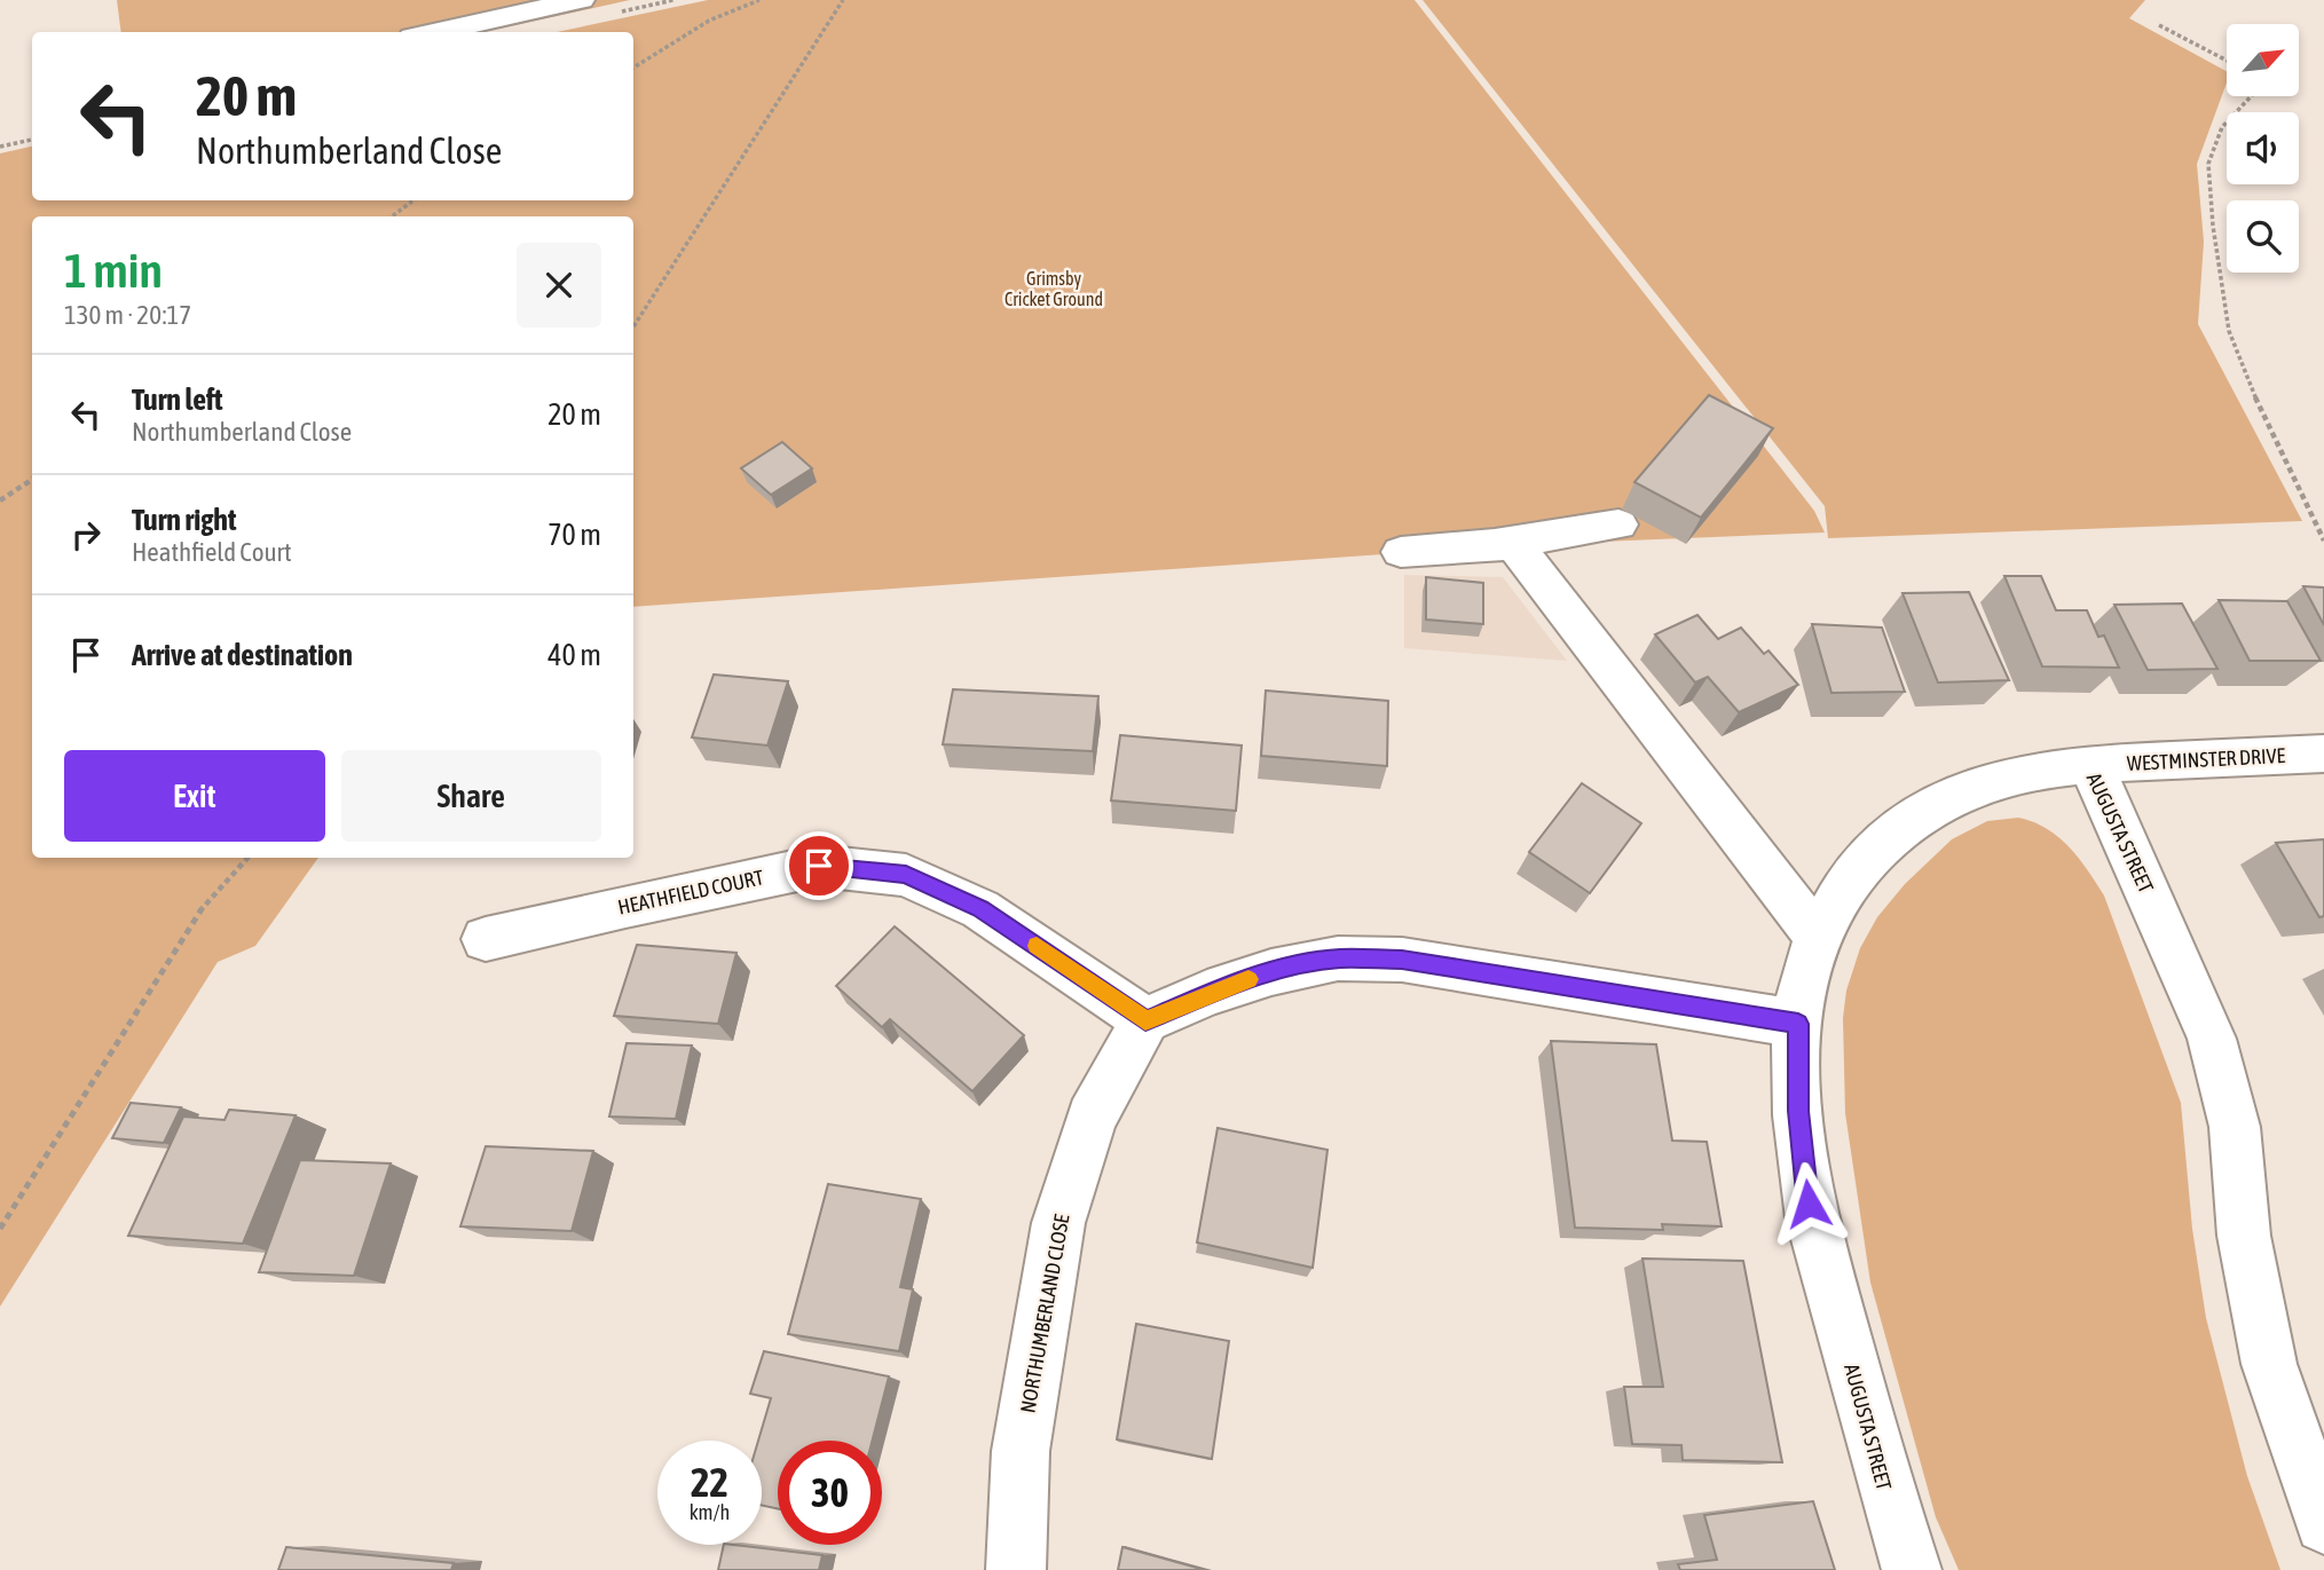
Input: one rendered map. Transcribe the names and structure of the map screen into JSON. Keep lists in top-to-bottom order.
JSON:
{
  "streets": {
    "street": [
      "WESTMINSTER DRIVE",
      "AUGUSTA STREET",
      "HEATHFIELD COURT",
      "NORTHUMBERLAND CLOSE"
    ]
  },
  "crossings": [
    ["WESTMINSTER DRIVE", "AUGUSTA STREET"],
    ["HEATHFIELD COURT", "NORTHUMBERLAND CLOSE"]
  ],
  "parks": ["Grimsby Cricket Ground"],
  "north": "top right",
  "page": {
    "turn": ["20 m", "Northumberland Close"],
    "heading": ["1 min", "130 m · 20:17"],
    "list": [
      {
        "name": "Turn left",
        "note": "Northumberland Close",
        "value": "20 m"
      },
      {
        "name": "Turn right",
        "note": "Heathfield Court",
        "value": "70 m"
      },
      {
        "name": "Arrive at destination",
        "value": "40 m"
      }
    ],
    "buttons": ["Exit", "Share"],
    "speed": "22 km/h",
    "limit": "30"
  }
}
